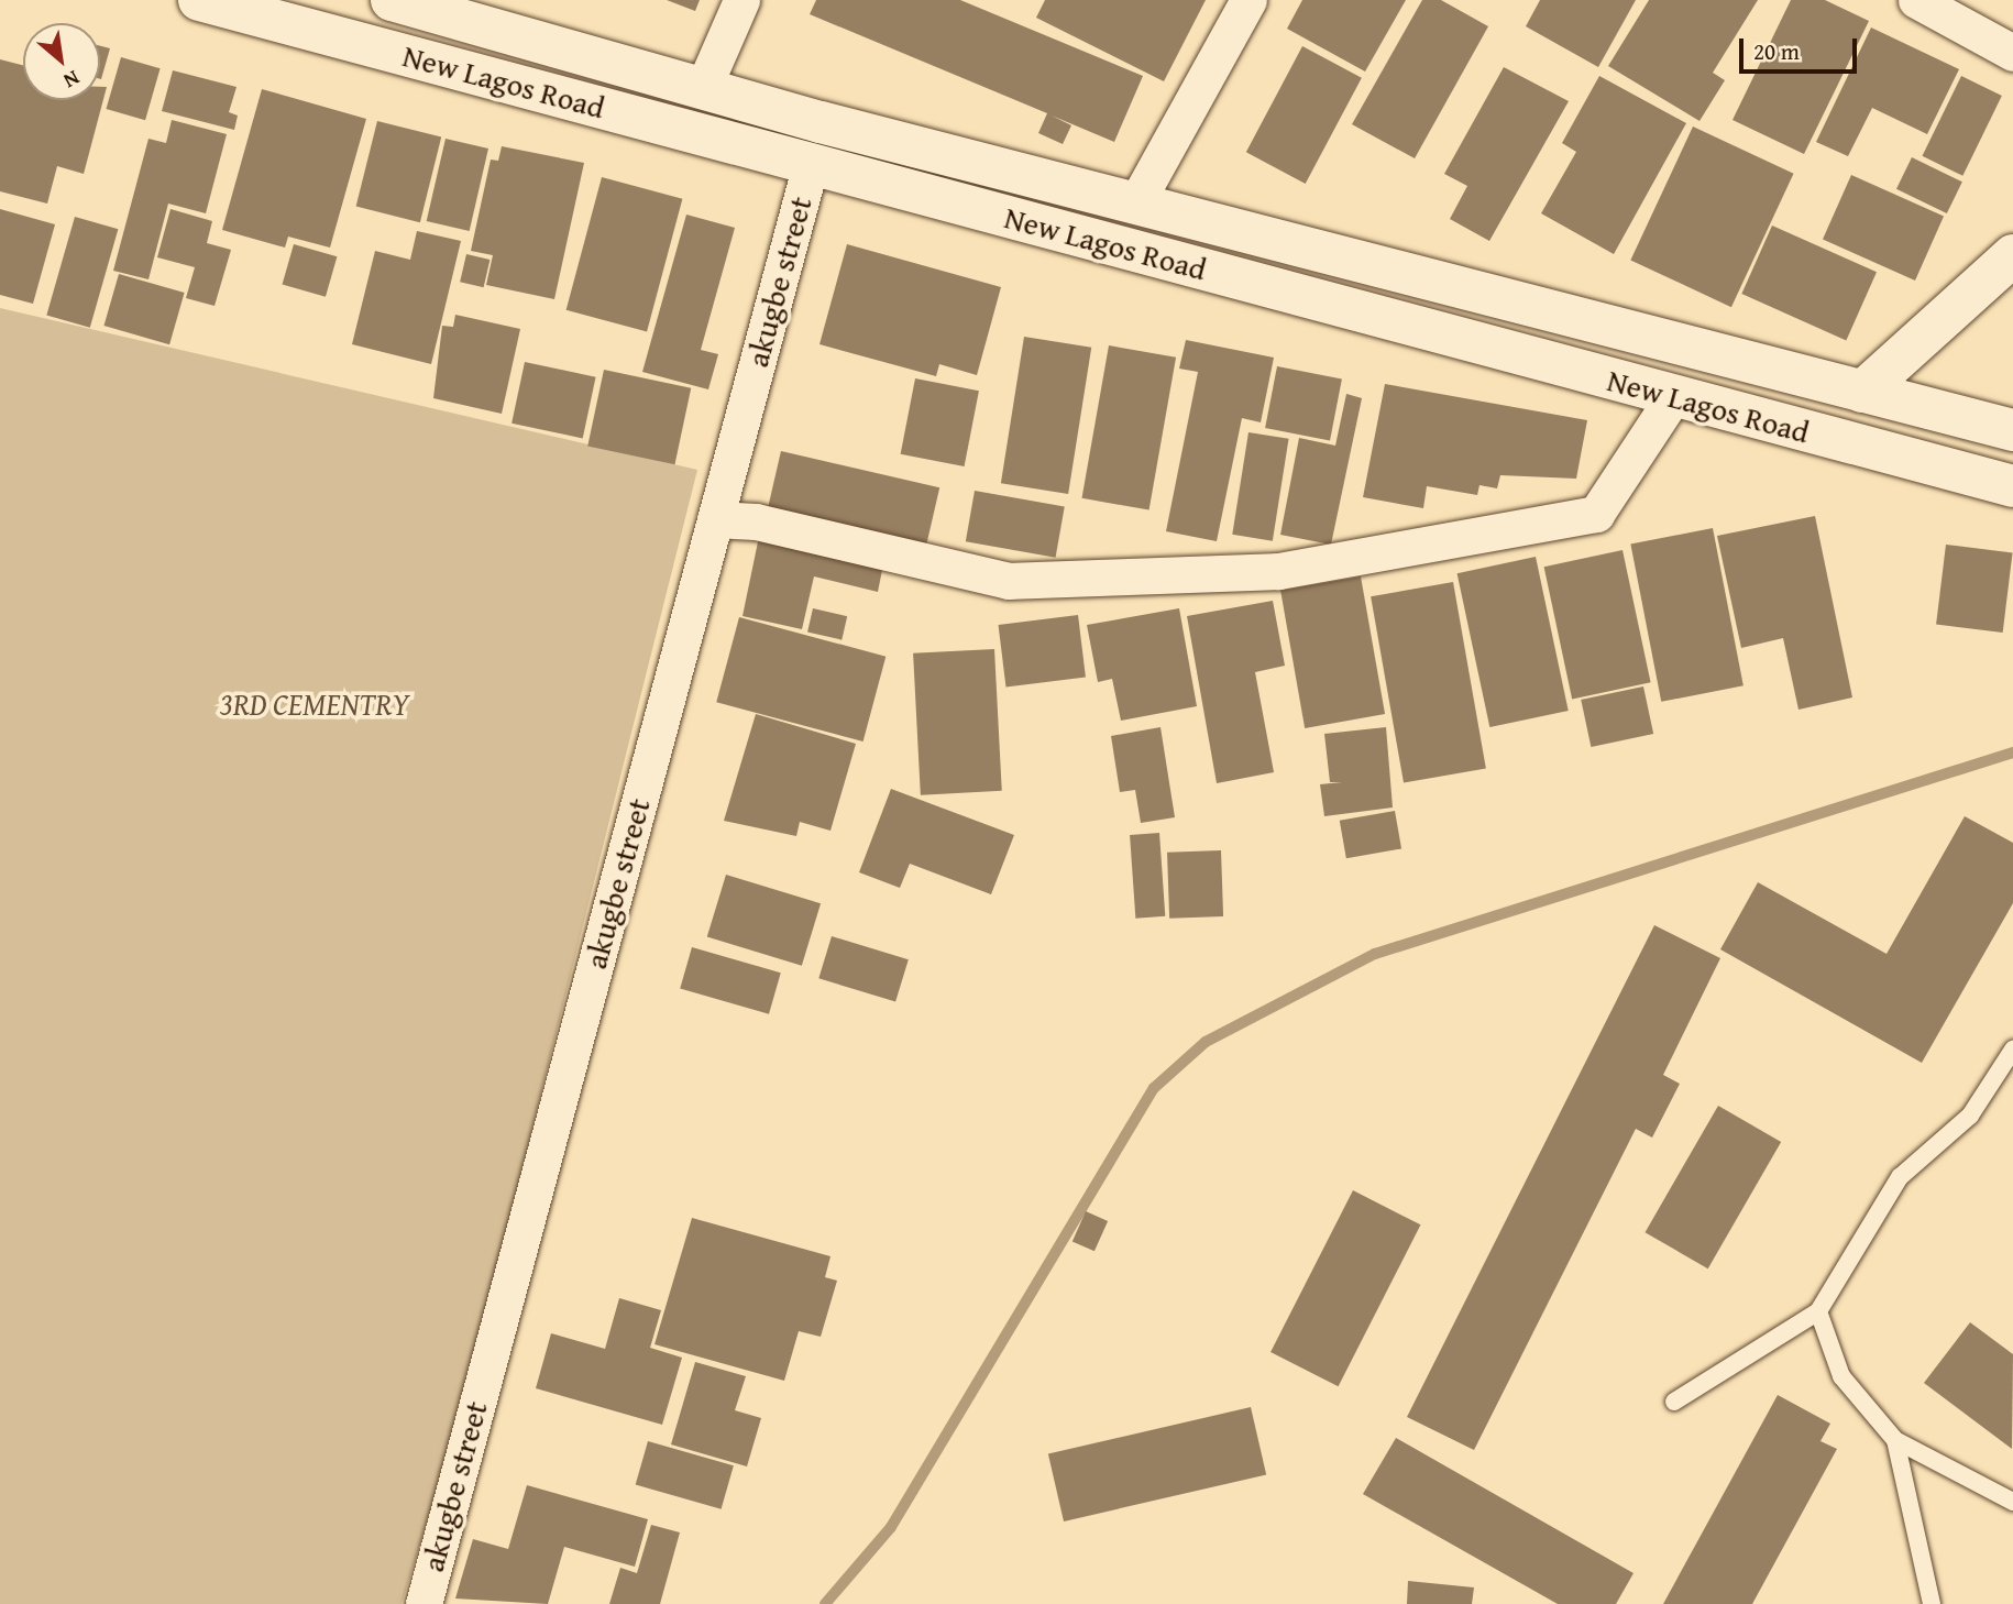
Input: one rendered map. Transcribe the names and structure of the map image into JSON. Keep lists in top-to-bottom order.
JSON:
{
  "streets": {
    "main road": ["New Lagos Road"],
    "street": ["akugbe street"]
  },
  "crossings": [
    ["New Lagos Road", "akugbe street"]
  ],
  "parks": ["3RD CEMENTRY"],
  "scale_bar": "20 m",
  "north": "bottom right"
}
